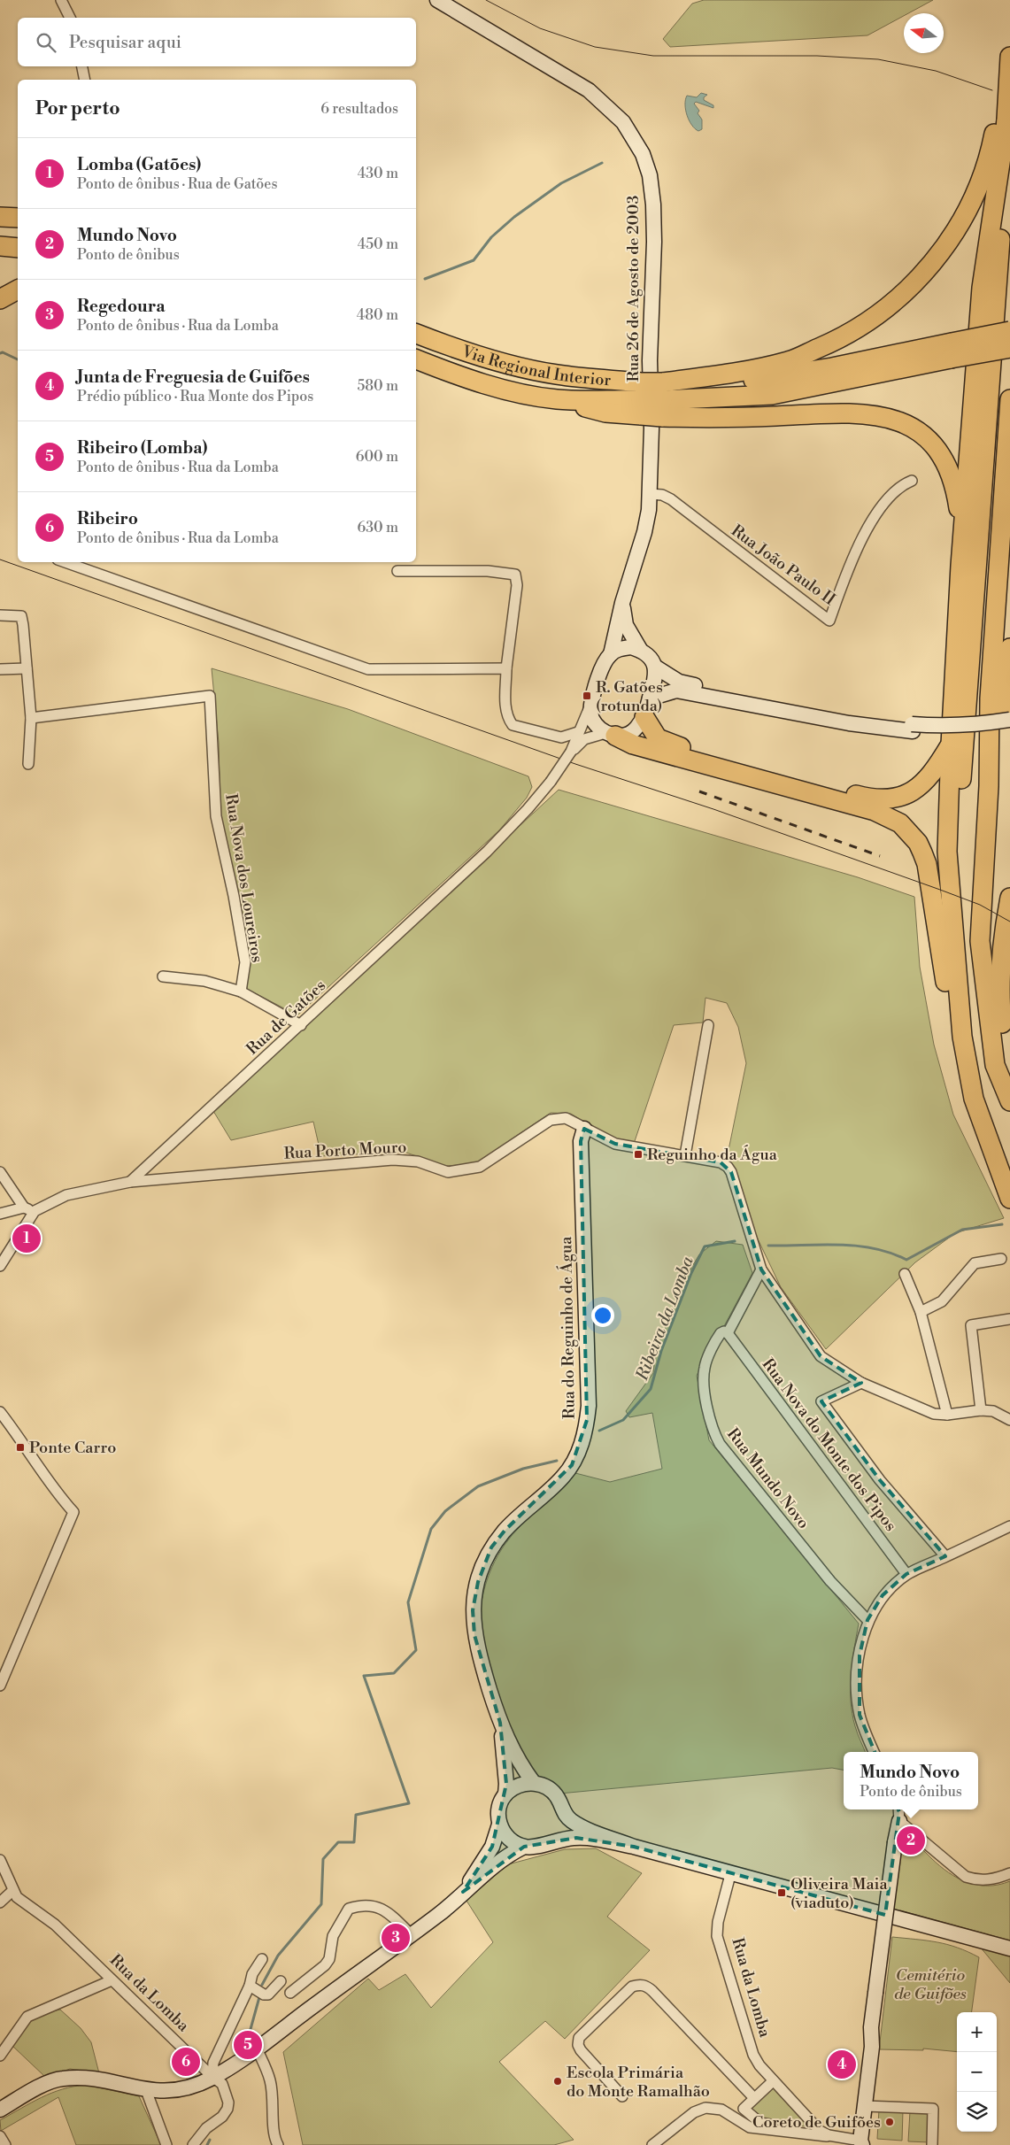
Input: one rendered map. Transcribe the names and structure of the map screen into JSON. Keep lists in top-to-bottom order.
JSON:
{
  "streets": {
    "highway": ["Via Regional Interior"],
    "main road": ["Rua 26 de Agosto de 2003", "Rua do Reguinho de Água"],
    "street": [
      "Rua João Paulo II",
      "Rua Nova dos Loureiros",
      "Rua de Gatões",
      "Rua Porto Mouro",
      "Rua Nova do Monte dos Pipos",
      "Rua Mundo Novo",
      "Rua da Lomba"
    ]
  },
  "crossings": [
    ["Rua 26 de Agosto de 2003", "Rua João Paulo II"],
    ["Rua 26 de Agosto de 2003", "Rua de Gatões"],
    ["Rua de Gatões", "Rua Porto Mouro"],
    ["Rua Porto Mouro", "Rua do Reguinho de Água"],
    ["Rua Porto Mouro", "Rua Mundo Novo"],
    ["Rua Nova do Monte dos Pipos", "Rua Mundo Novo"]
  ],
  "water": ["Ribeira da Lomba"],
  "parks": ["Cemitério de Guifões"],
  "places": {
    "transit": [
      "R. Gatões (rotunda)",
      "Reguinho da Água",
      "Ponte Carro",
      "Oliveira Maia (viaduto)"
    ],
    "other": ["Escola Primária do Monte Ramalhão", "Coreto de Guifões"]
  },
  "north": "left",
  "page": {
    "search": "Pesquisar aqui",
    "heading": ["Por perto", "6 resultados"],
    "list": [
      {
        "mark": "1",
        "name": "Lomba (Gatões)",
        "note": "Ponto de ônibus · Rua de Gatões",
        "value": "430 m"
      },
      {
        "mark": "2",
        "name": "Mundo Novo",
        "note": "Ponto de ônibus",
        "value": "450 m"
      },
      {
        "mark": "3",
        "name": "Regedoura",
        "note": "Ponto de ônibus · Rua da Lomba",
        "value": "480 m"
      },
      {
        "mark": "4",
        "name": "Junta de Freguesia de Guifões",
        "note": "Prédio público · Rua Monte dos Pipos",
        "value": "580 m"
      },
      {
        "mark": "5",
        "name": "Ribeiro (Lomba)",
        "note": "Ponto de ônibus · Rua da Lomba",
        "value": "600 m"
      },
      {
        "mark": "6",
        "name": "Ribeiro",
        "note": "Ponto de ônibus · Rua da Lomba",
        "value": "630 m"
      }
    ],
    "pins": [
      "1",
      "2",
      "3",
      "5",
      "6",
      "4"
    ],
    "popup": ["Mundo Novo", "Ponto de ônibus"],
    "map_buttons": ["+", "−"]
  }
}
